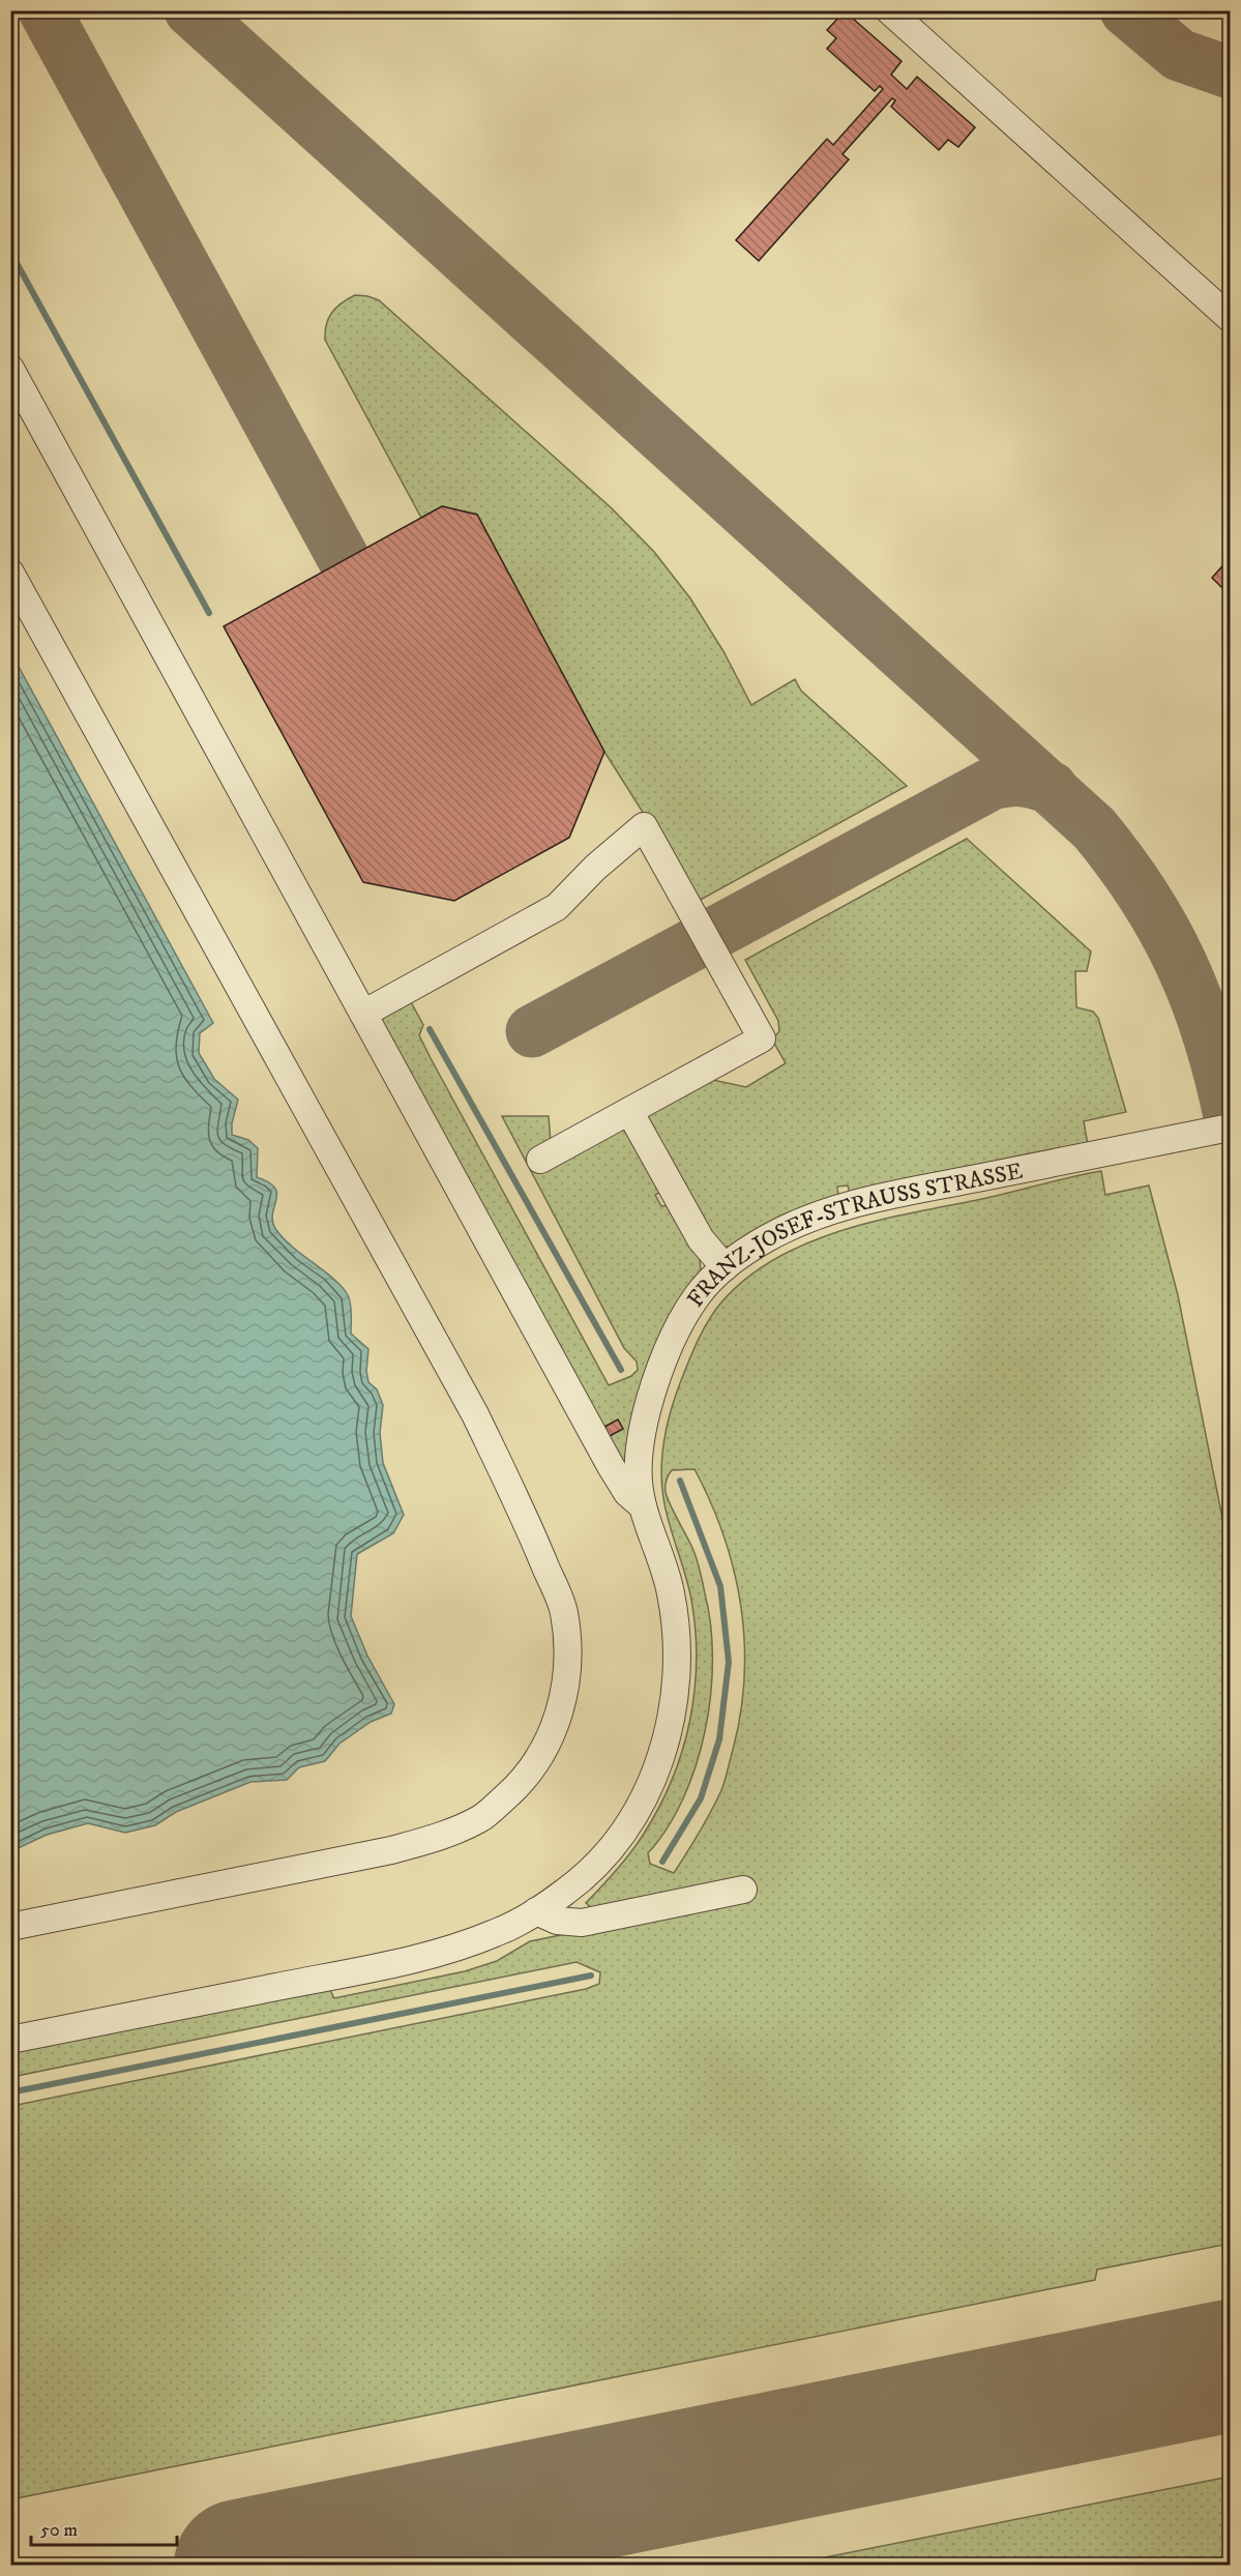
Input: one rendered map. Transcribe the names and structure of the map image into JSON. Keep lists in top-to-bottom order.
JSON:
{
  "streets": {
    "street": ["FRANZ-JOSEF-STRAUSS STRASSE"]
  },
  "scale_bar": "50 m"
}
